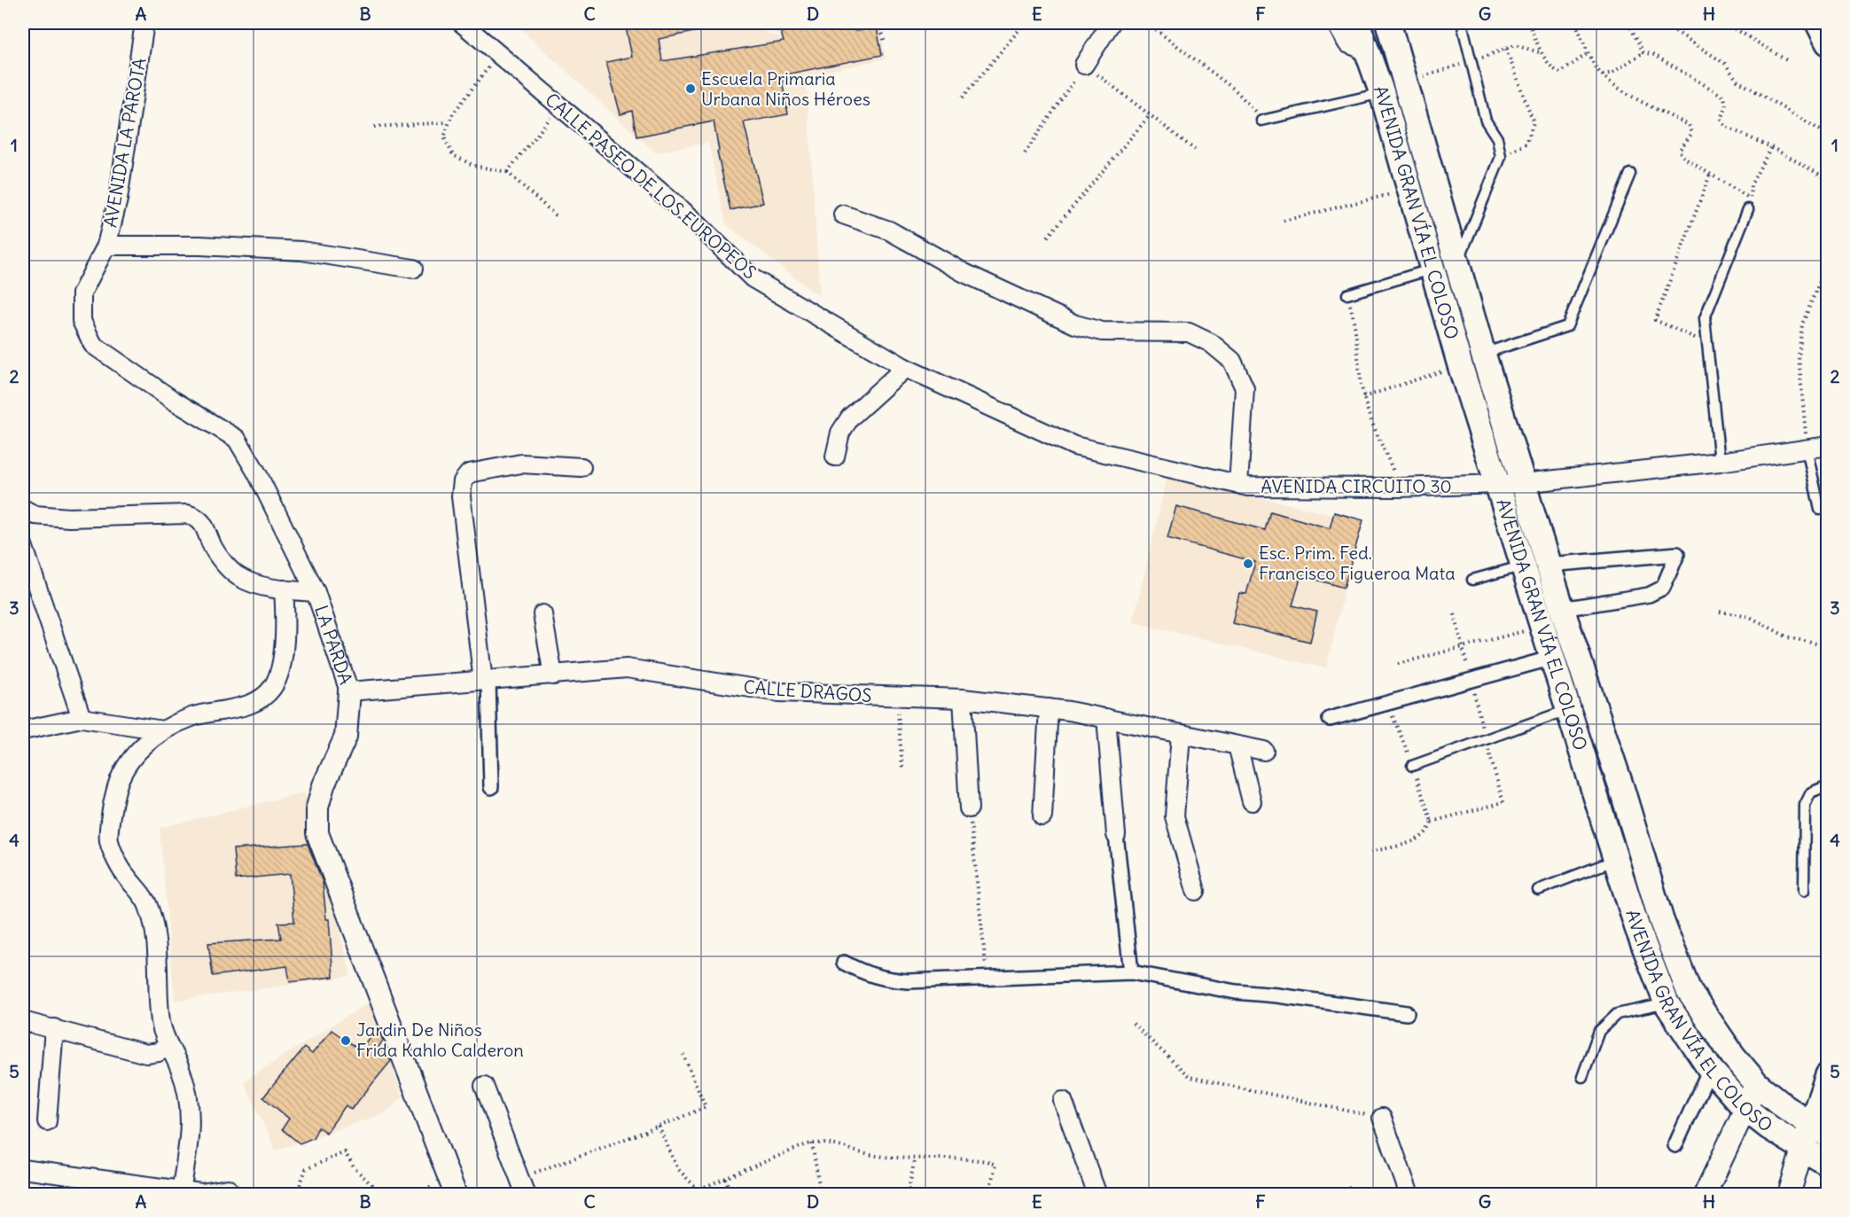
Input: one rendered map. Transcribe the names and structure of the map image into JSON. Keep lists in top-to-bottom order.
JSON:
{
  "streets": {
    "main road": ["AVENIDA GRAN VÍA EL COLOSO"],
    "street": [
      "AVENIDA LA PAROTA",
      "CALLE PASEO DE LOS EUROPEOS",
      "AVENIDA CIRCUITO 30",
      "LA PARDA",
      "CALLE DRAGOS"
    ]
  },
  "crossings": [
    ["AVENIDA LA PAROTA", "LA PARDA"],
    ["CALLE PASEO DE LOS EUROPEOS", "AVENIDA CIRCUITO 30"],
    ["AVENIDA GRAN VÍA EL COLOSO", "AVENIDA CIRCUITO 30"],
    ["LA PARDA", "CALLE DRAGOS"]
  ],
  "places": ["Escuela Primaria Urbana Niños Héroes", "Esc. Prim. Fed. Francisco Figueroa Mata", "Jardin De Niños Frida Kahlo Calderon"],
  "grid": {
    "columns": [
      "A",
      "B",
      "C",
      "D",
      "E",
      "F",
      "G",
      "H"
    ],
    "rows": [
      "1",
      "2",
      "3",
      "4",
      "5"
    ]
  }
}
